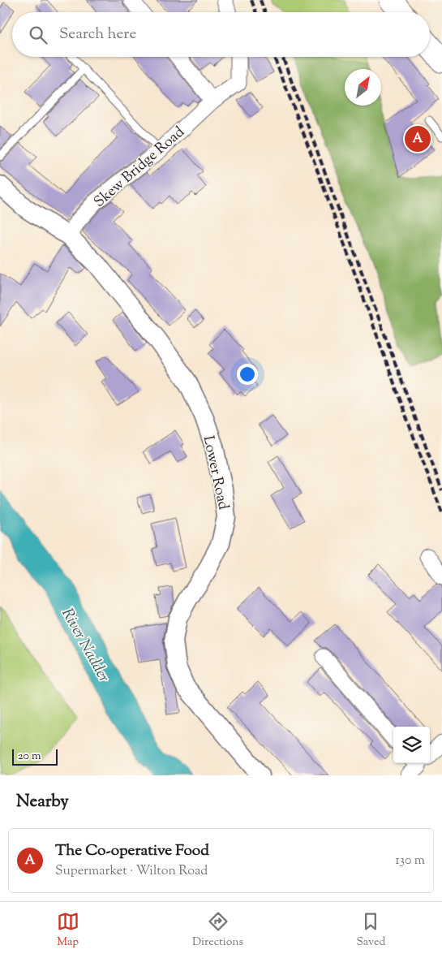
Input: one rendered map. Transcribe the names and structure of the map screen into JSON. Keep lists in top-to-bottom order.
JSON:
{
  "streets": {
    "street": ["Skew Bridge Road", "Lower Road"]
  },
  "crossings": [
    ["Skew Bridge Road", "Lower Road"]
  ],
  "water": ["River Nadder"],
  "scale_bar": "20 m",
  "north": "top right",
  "page": {
    "search": "Search here",
    "pins": "A",
    "scale": "20 m",
    "heading": "Nearby",
    "list": [
      {
        "mark": "A",
        "name": "The Co-operative Food",
        "note": "Supermarket · Wilton Road",
        "value": "130 m"
      }
    ],
    "nav": ["Map", "Directions", "Saved"]
  }
}
